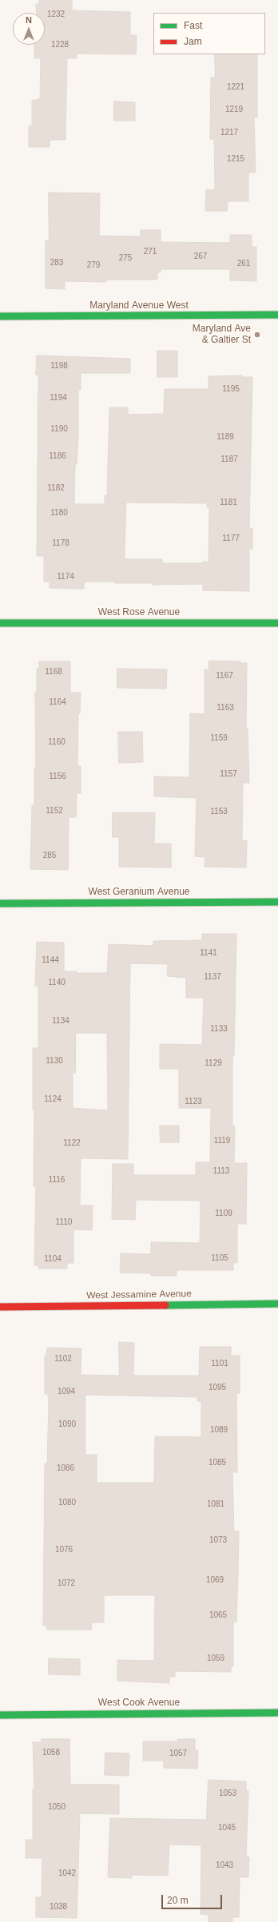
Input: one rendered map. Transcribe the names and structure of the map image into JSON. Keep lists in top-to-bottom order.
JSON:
{
  "streets": {
    "street": [
      "Maryland Avenue West",
      "West Rose Avenue",
      "West Geranium Avenue",
      "West Jessamine Avenue",
      "West Cook Avenue"
    ]
  },
  "places": ["Maryland Ave & Galtier St"],
  "house_numbers": [
    "1232",
    "1228",
    "1221",
    "1219",
    "1217",
    "1215",
    "271",
    "267",
    "275",
    "283",
    "261",
    "279",
    "1198",
    "1195",
    "1194",
    "1190",
    "1189",
    "1186",
    "1187",
    "1182",
    "1181",
    "1180",
    "1177",
    "1178",
    "1174",
    "1168",
    "1167",
    "1164",
    "1163",
    "1159",
    "1160",
    "1157",
    "1156",
    "1152",
    "1153",
    "285",
    "1141",
    "1144",
    "1137",
    "1140",
    "1134",
    "1133",
    "1130",
    "1129",
    "1124",
    "1123",
    "1119",
    "1122",
    "1113",
    "1116",
    "1109",
    "1110",
    "1105",
    "1104",
    "1102",
    "1101",
    "1095",
    "1094",
    "1090",
    "1089",
    "1085",
    "1086",
    "1080",
    "1081",
    "1073",
    "1076",
    "1069",
    "1072",
    "1065",
    "1059",
    "1058",
    "1057",
    "1053",
    "1050",
    "1045",
    "1043",
    "1042",
    "1038"
  ],
  "legend": ["Fast", "Jam"],
  "scale_bar": "20 m",
  "north": "top"
}
